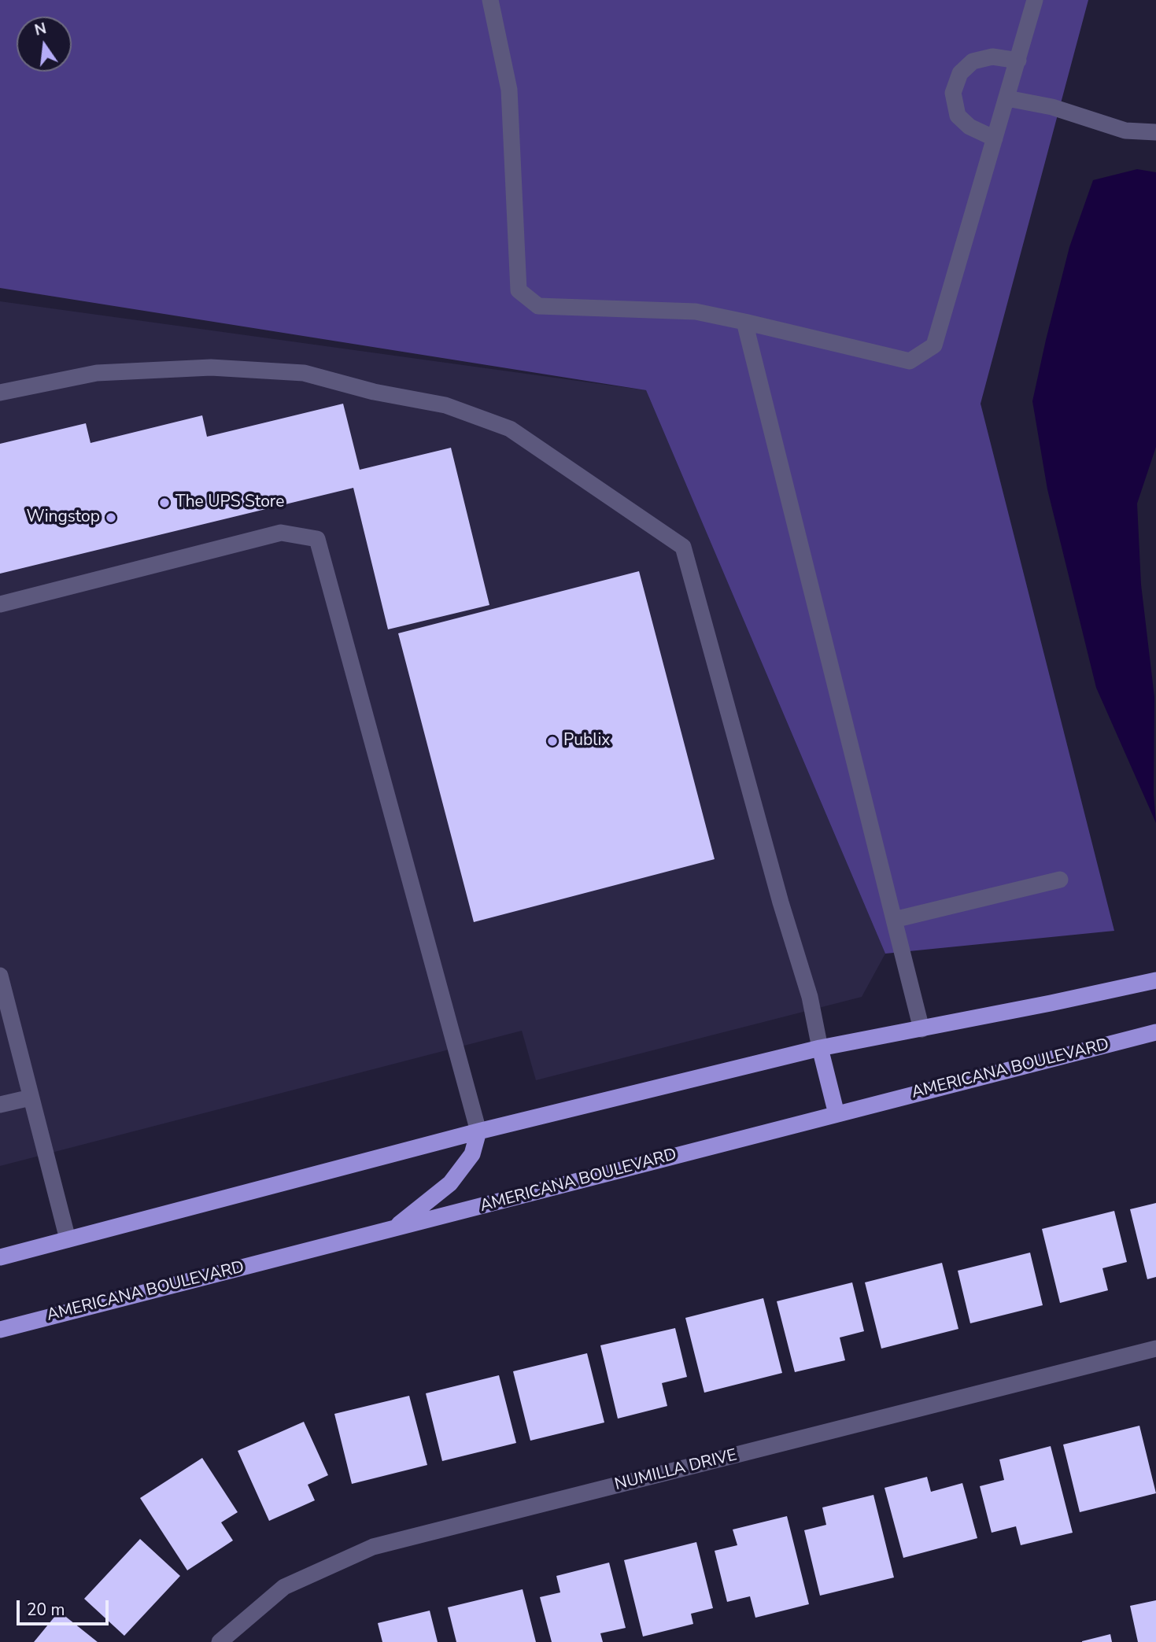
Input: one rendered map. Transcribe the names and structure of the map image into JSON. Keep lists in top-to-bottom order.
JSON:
{
  "streets": {
    "main road": ["AMERICANA BOULEVARD"],
    "street": ["NUMILLA DRIVE"]
  },
  "places": ["The UPS Store", "Wingstop", "Publix"],
  "scale_bar": "20 m",
  "north": "top"
}
